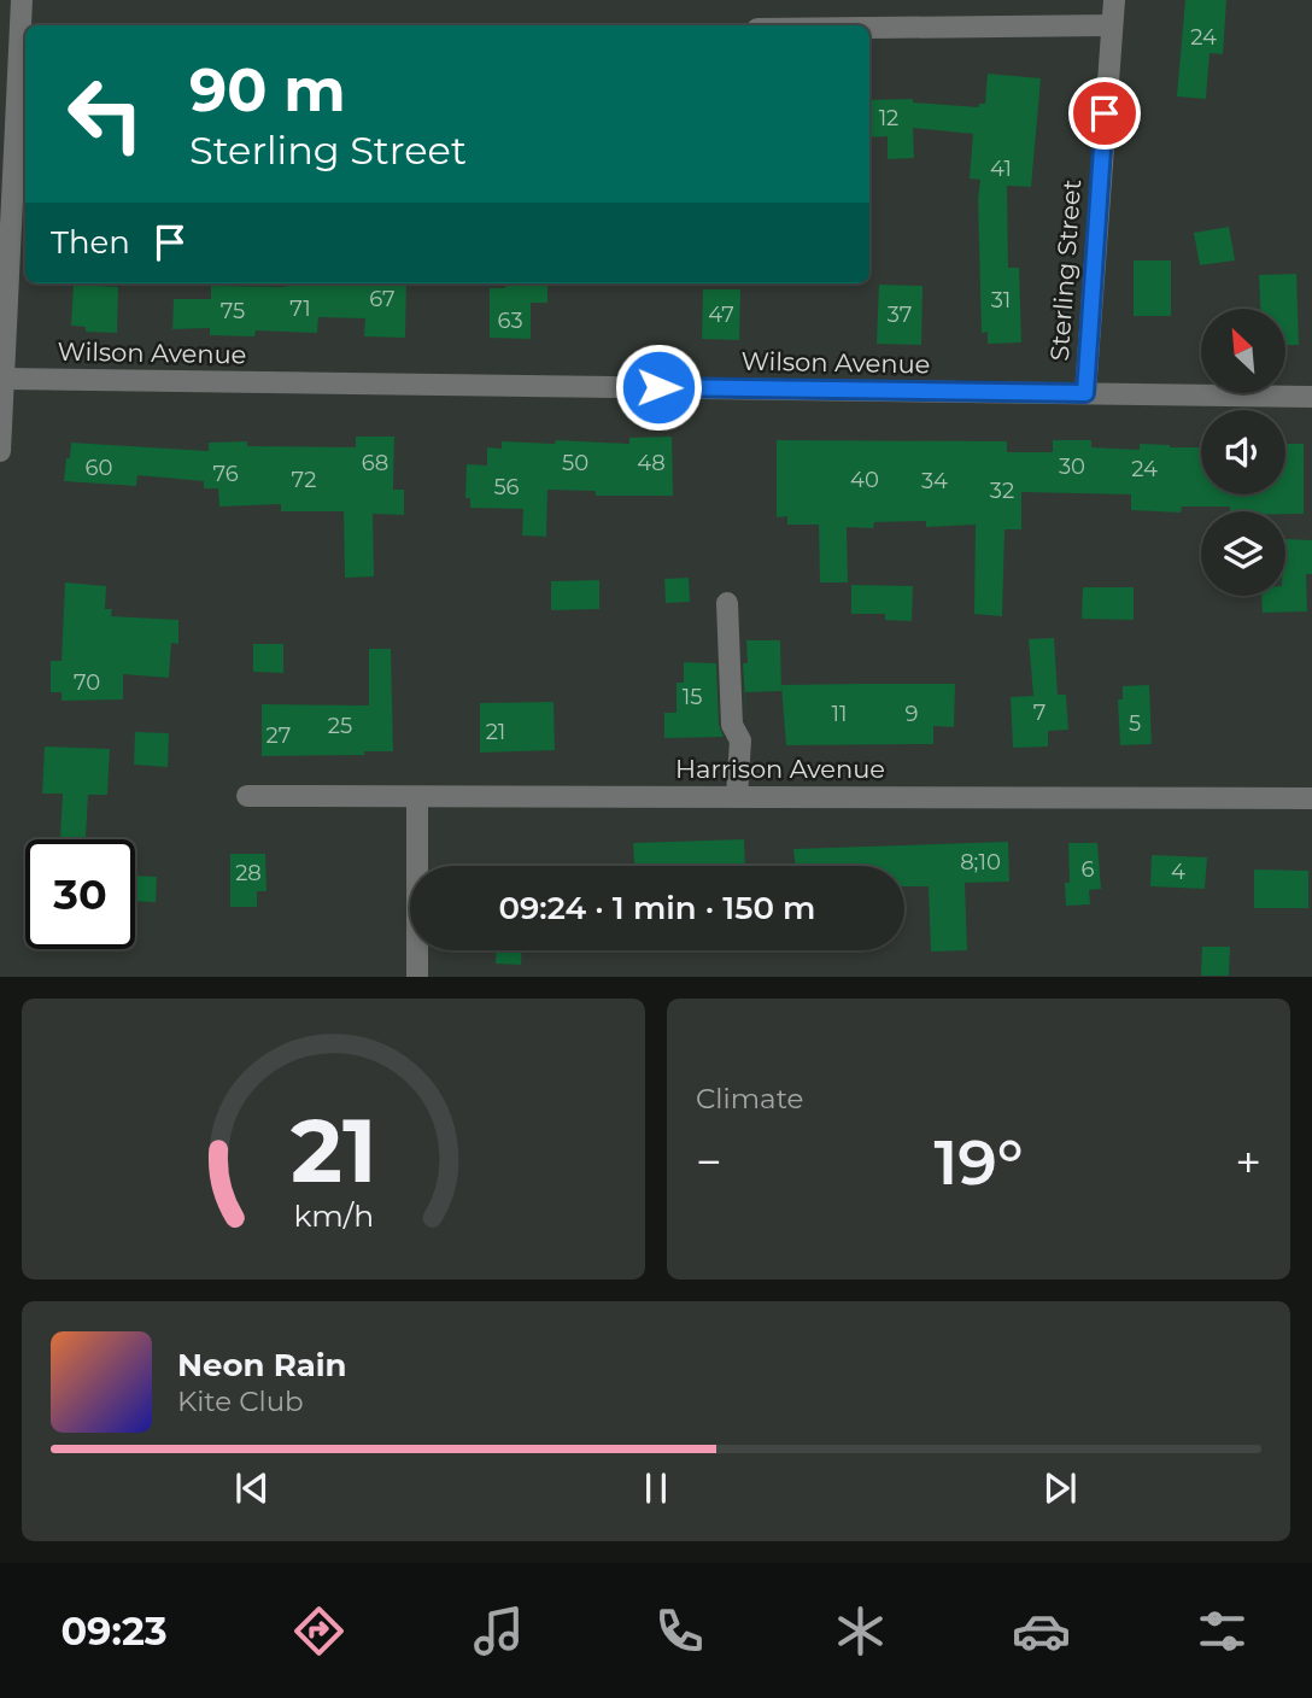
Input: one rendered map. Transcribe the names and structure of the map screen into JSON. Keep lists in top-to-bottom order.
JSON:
{
  "streets": {
    "street": ["Sterling Street", "Wilson Avenue", "Harrison Avenue"]
  },
  "crossings": [
    ["Sterling Street", "Wilson Avenue"]
  ],
  "house_numbers": [
    "24",
    "12",
    "41",
    "67",
    "31",
    "71",
    "75",
    "47",
    "37",
    "63",
    "68",
    "50",
    "48",
    "30",
    "60",
    "24",
    "76",
    "72",
    "40",
    "34",
    "56",
    "32",
    "70",
    "15",
    "7",
    "11",
    "9",
    "5",
    "25",
    "21",
    "27",
    "8;10",
    "6",
    "4",
    "28"
  ],
  "north": "top left",
  "page": {
    "turn": ["90 m", "Sterling Street"],
    "then": "Then",
    "limit": "30",
    "trip": "09:24 · 1 min · 150 m",
    "tile": "Climate",
    "heat": ["−", "19°", "+"],
    "song": ["Neon Rain", "Kite Club"],
    "tabs": "09:23",
    "gauge": ["21", "km/h"]
  }
}
